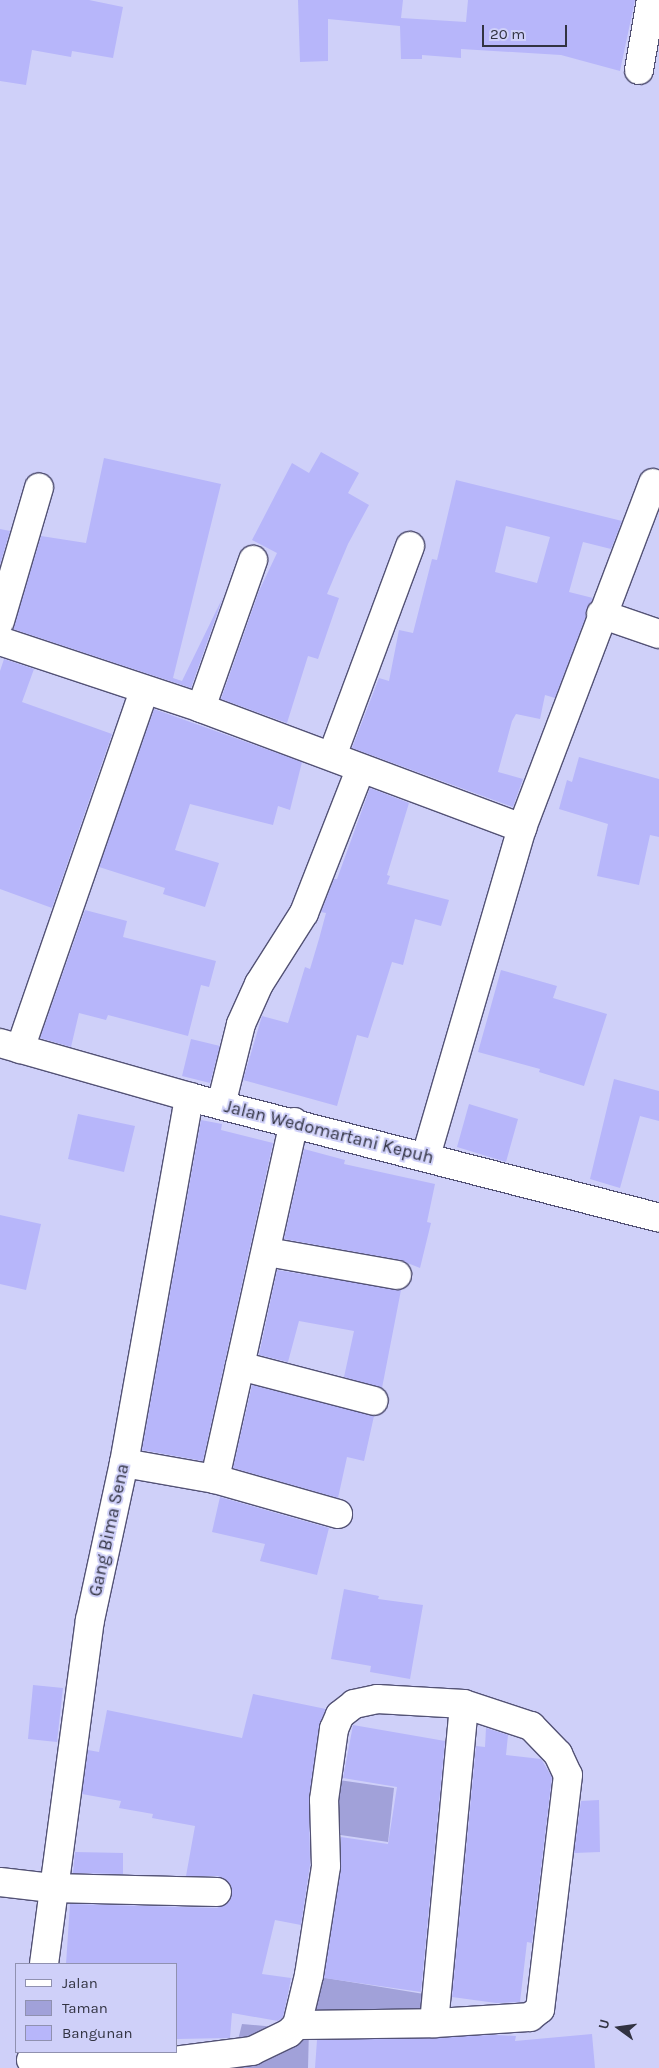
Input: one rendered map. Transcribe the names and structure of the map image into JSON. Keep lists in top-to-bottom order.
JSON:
{
  "streets": {
    "street": ["Jalan Wedomartani Kepuh", "Gang Bima Sena"]
  },
  "crossings": [
    ["Jalan Wedomartani Kepuh", "Gang Bima Sena"]
  ],
  "legend": ["Jalan", "Taman", "Bangunan"],
  "scale_bar": "20 m",
  "north": "left"
}
